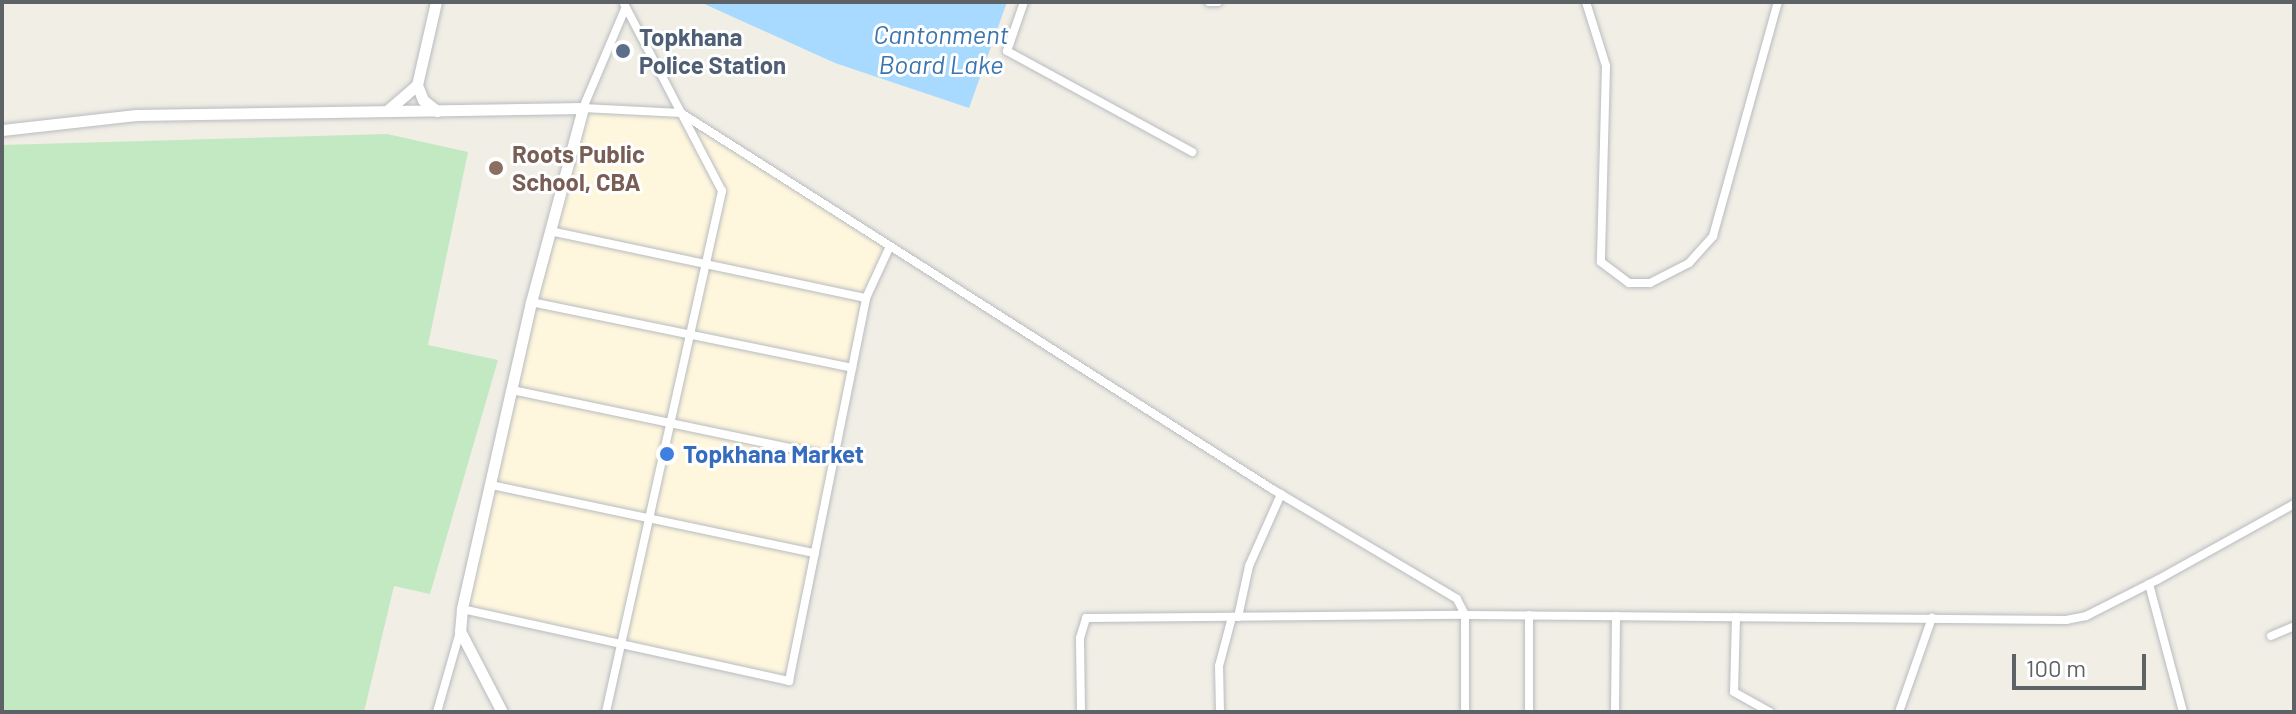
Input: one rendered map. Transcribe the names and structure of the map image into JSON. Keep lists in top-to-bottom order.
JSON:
{
  "water": ["Cantonment Board Lake"],
  "places": ["Topkhana Police Station", "Roots Public School, CBA", "Topkhana Market"],
  "scale_bar": "100 m"
}
